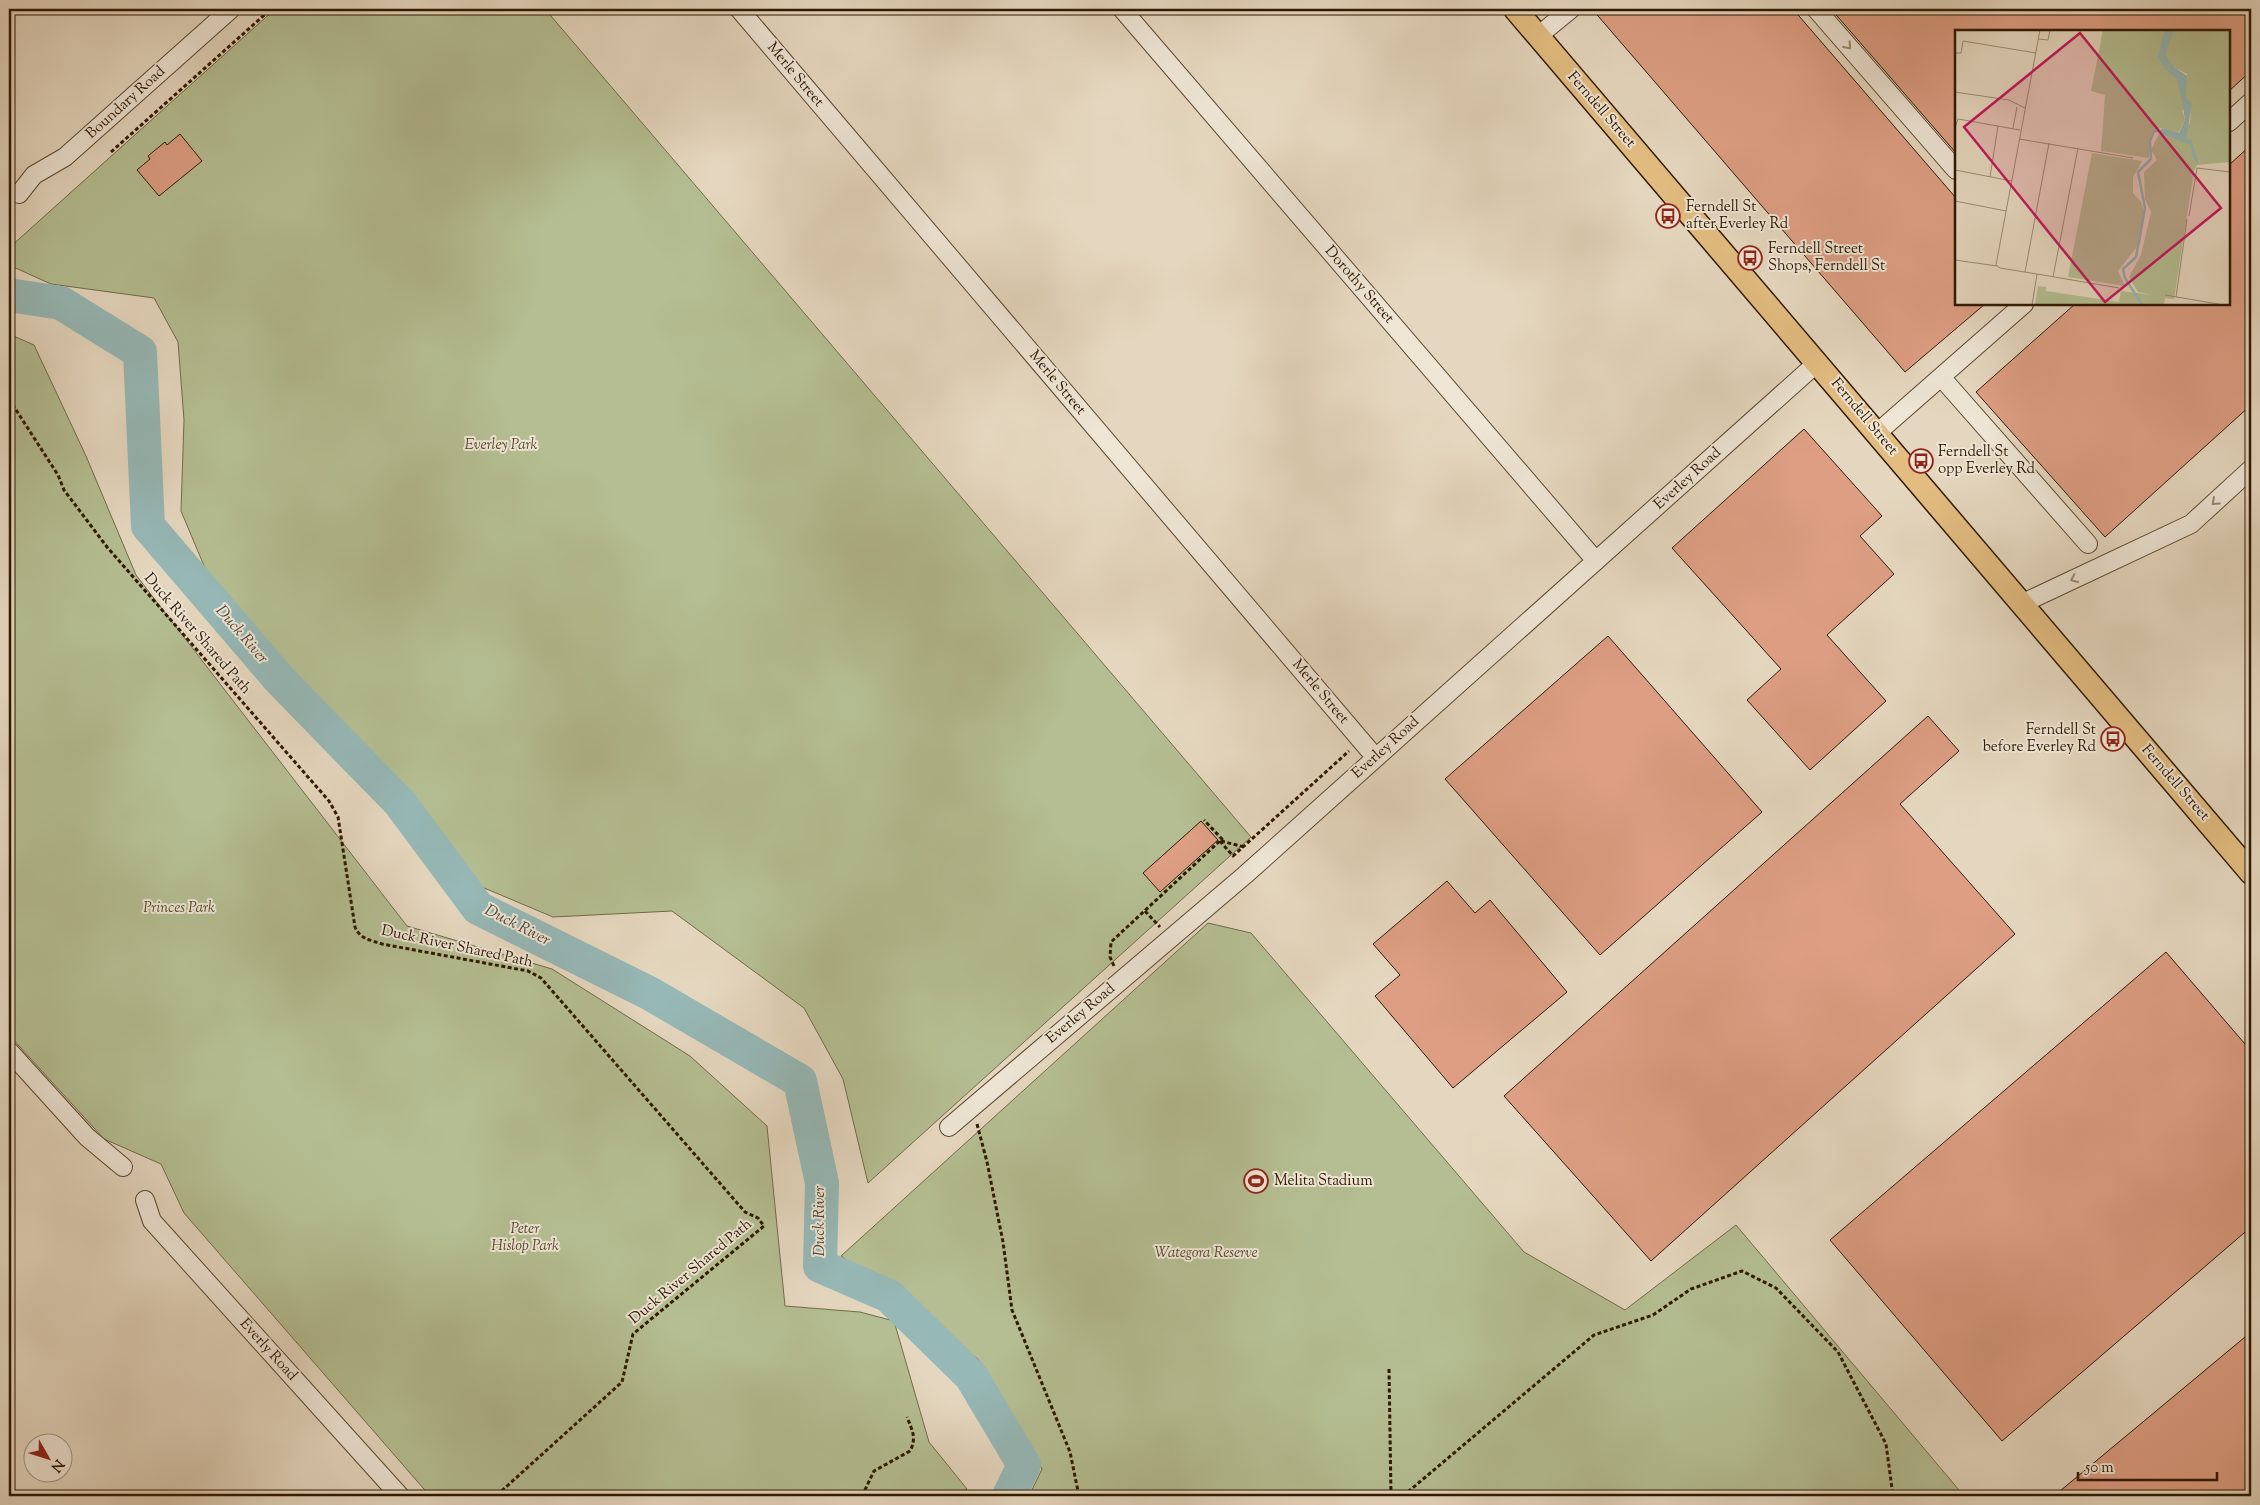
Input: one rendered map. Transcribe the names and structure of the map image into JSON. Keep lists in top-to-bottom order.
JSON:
{
  "streets": {
    "main road": ["Ferndell Street"],
    "street": [
      "Merle Street",
      "Boundary Road",
      "Dorothy Street",
      "Everley Road",
      "Everly Road"
    ],
    "path": ["Duck River Shared Path"]
  },
  "crossings": [
    ["Merle Street", "Everley Road"],
    ["Ferndell Street", "Everley Road"],
    ["Dorothy Street", "Everley Road"]
  ],
  "water": ["Duck River"],
  "parks": [
    "Everley Park",
    "Princes Park",
    "Peter Hislop Park",
    "Wategora Reserve"
  ],
  "places": {
    "bus stop": [
      "Ferndell St after Everley Rd",
      "Ferndell Street Shops, Ferndell St",
      "Ferndell St opp Everley Rd",
      "Ferndell St before Everley Rd"
    ],
    "sports": ["Melita Stadium"]
  },
  "scale_bar": "50 m",
  "north": "bottom right"
}
